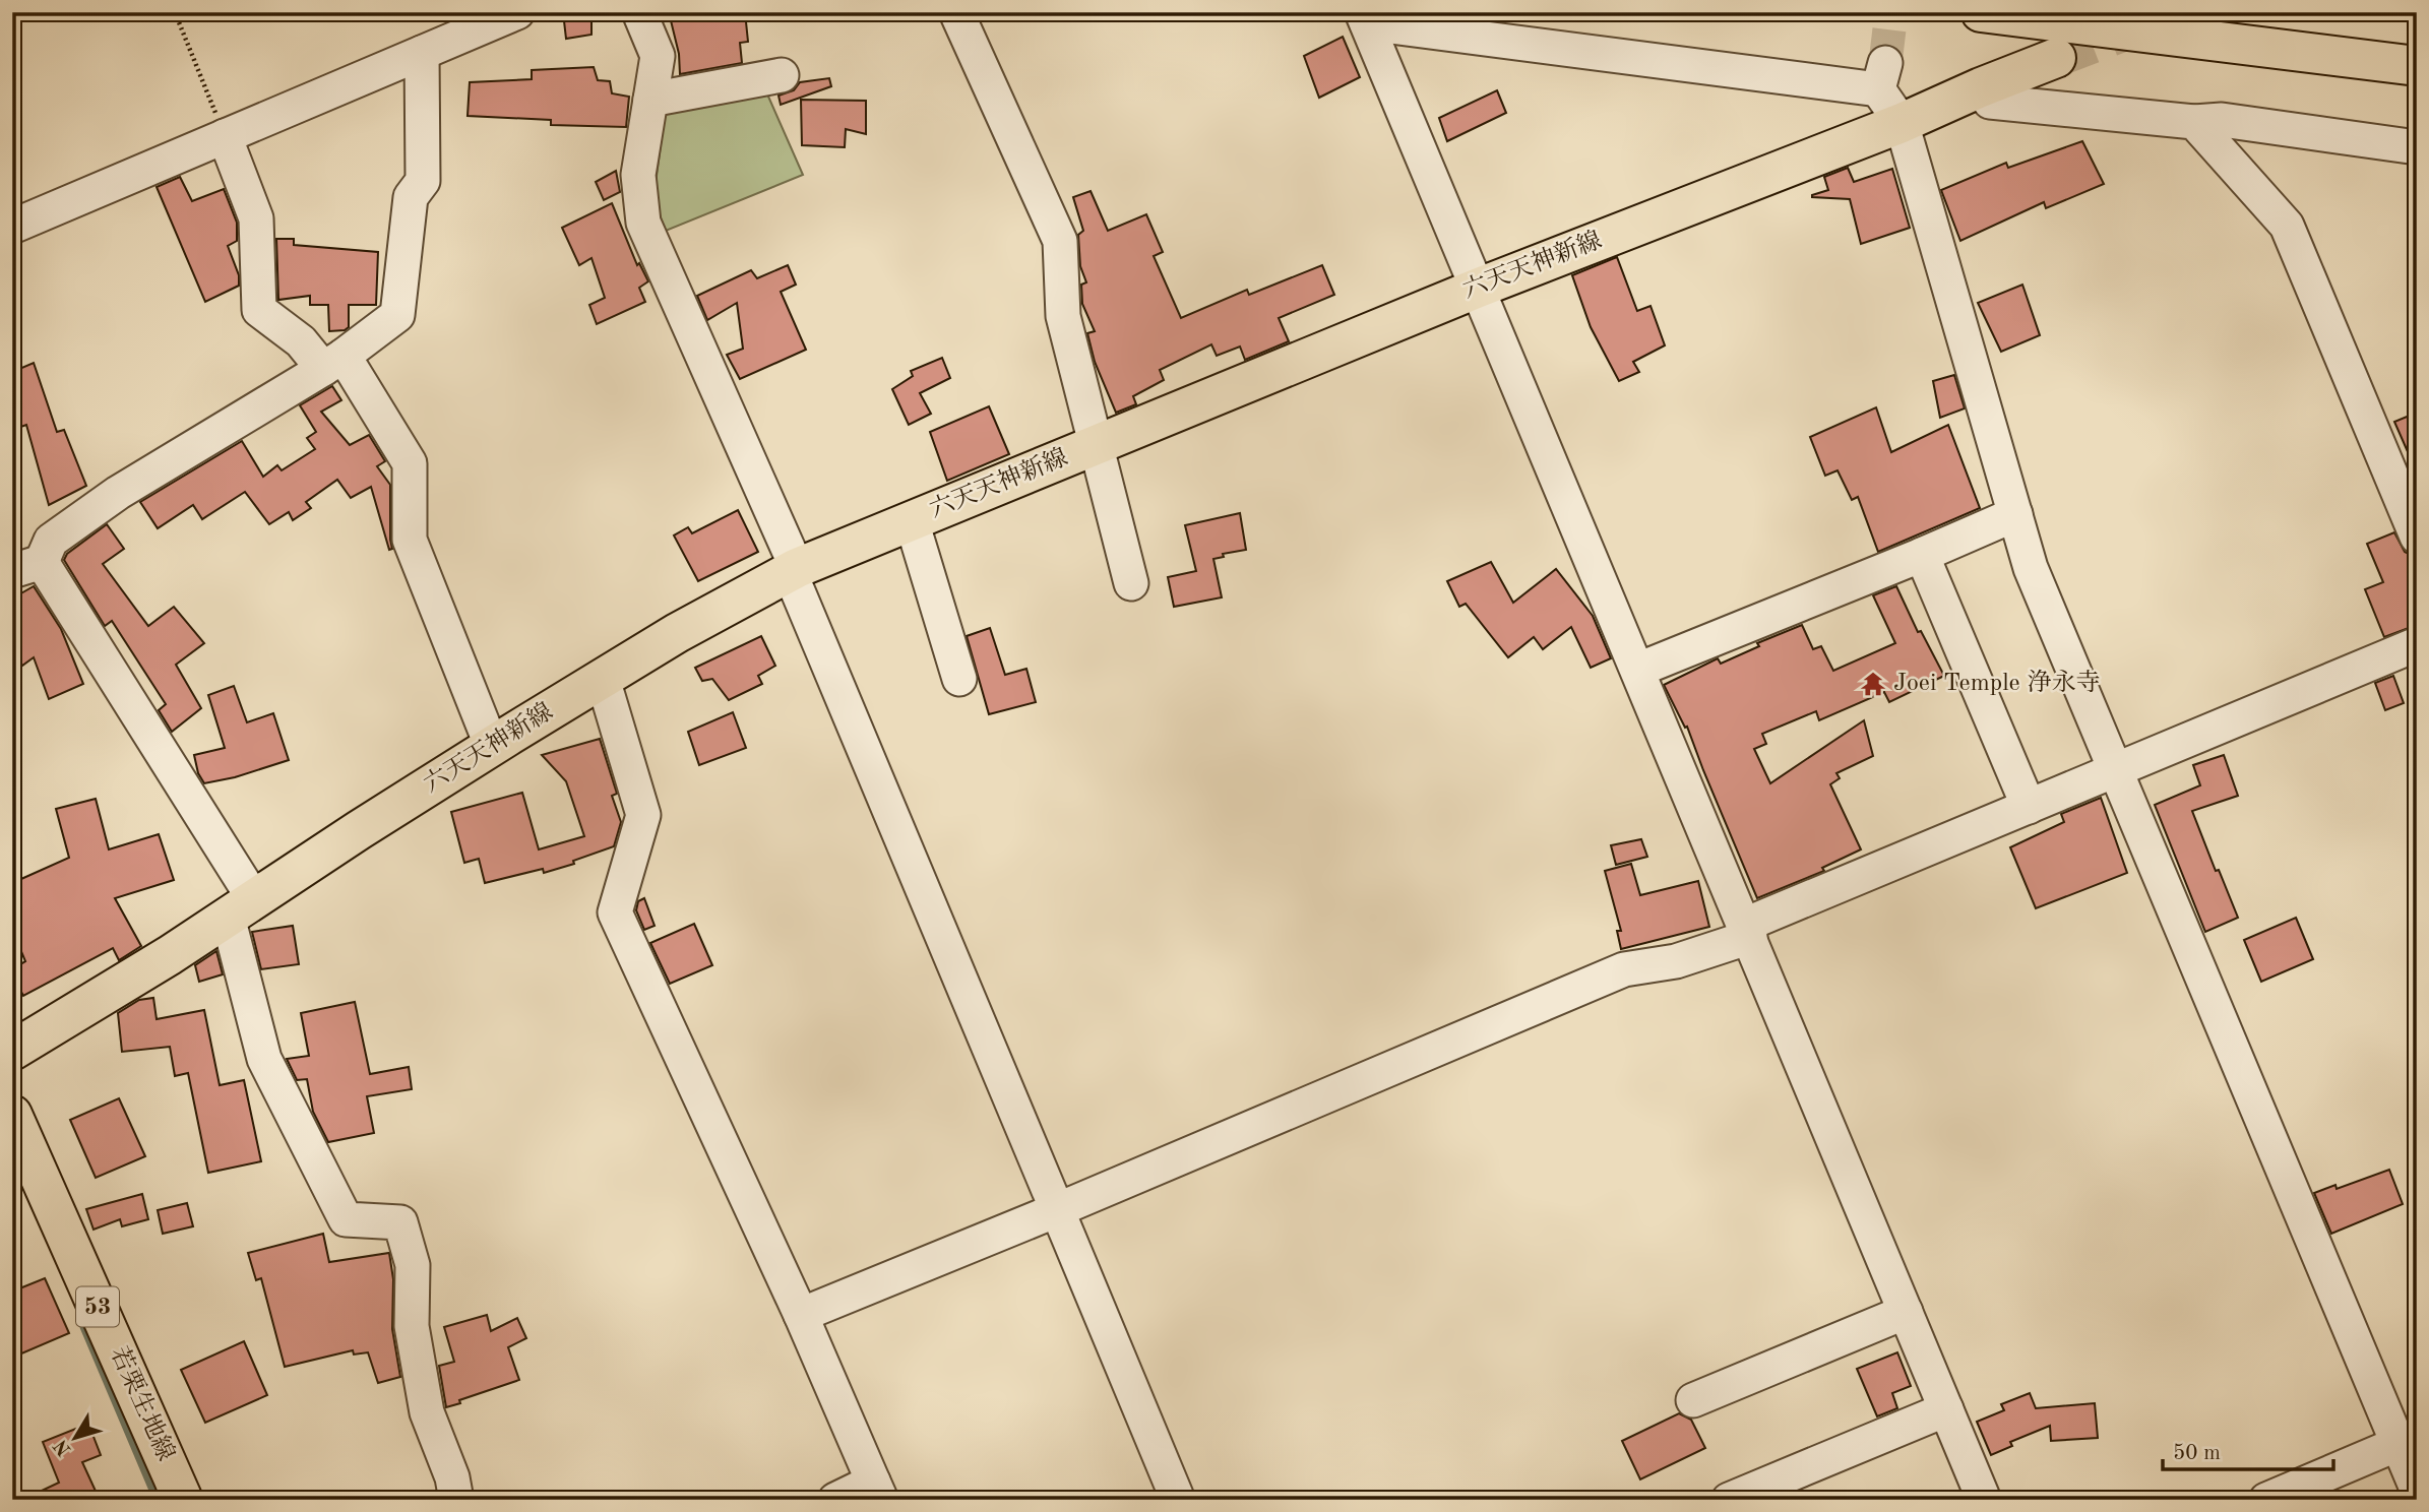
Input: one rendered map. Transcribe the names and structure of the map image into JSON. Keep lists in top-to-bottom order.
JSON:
{
  "streets": {
    "main road": ["六天天神新線", "53", "若栗生地線"]
  },
  "places": {
    "temple": ["Joei Temple 浄永寺"]
  },
  "scale_bar": "50 m",
  "north": "bottom left"
}
